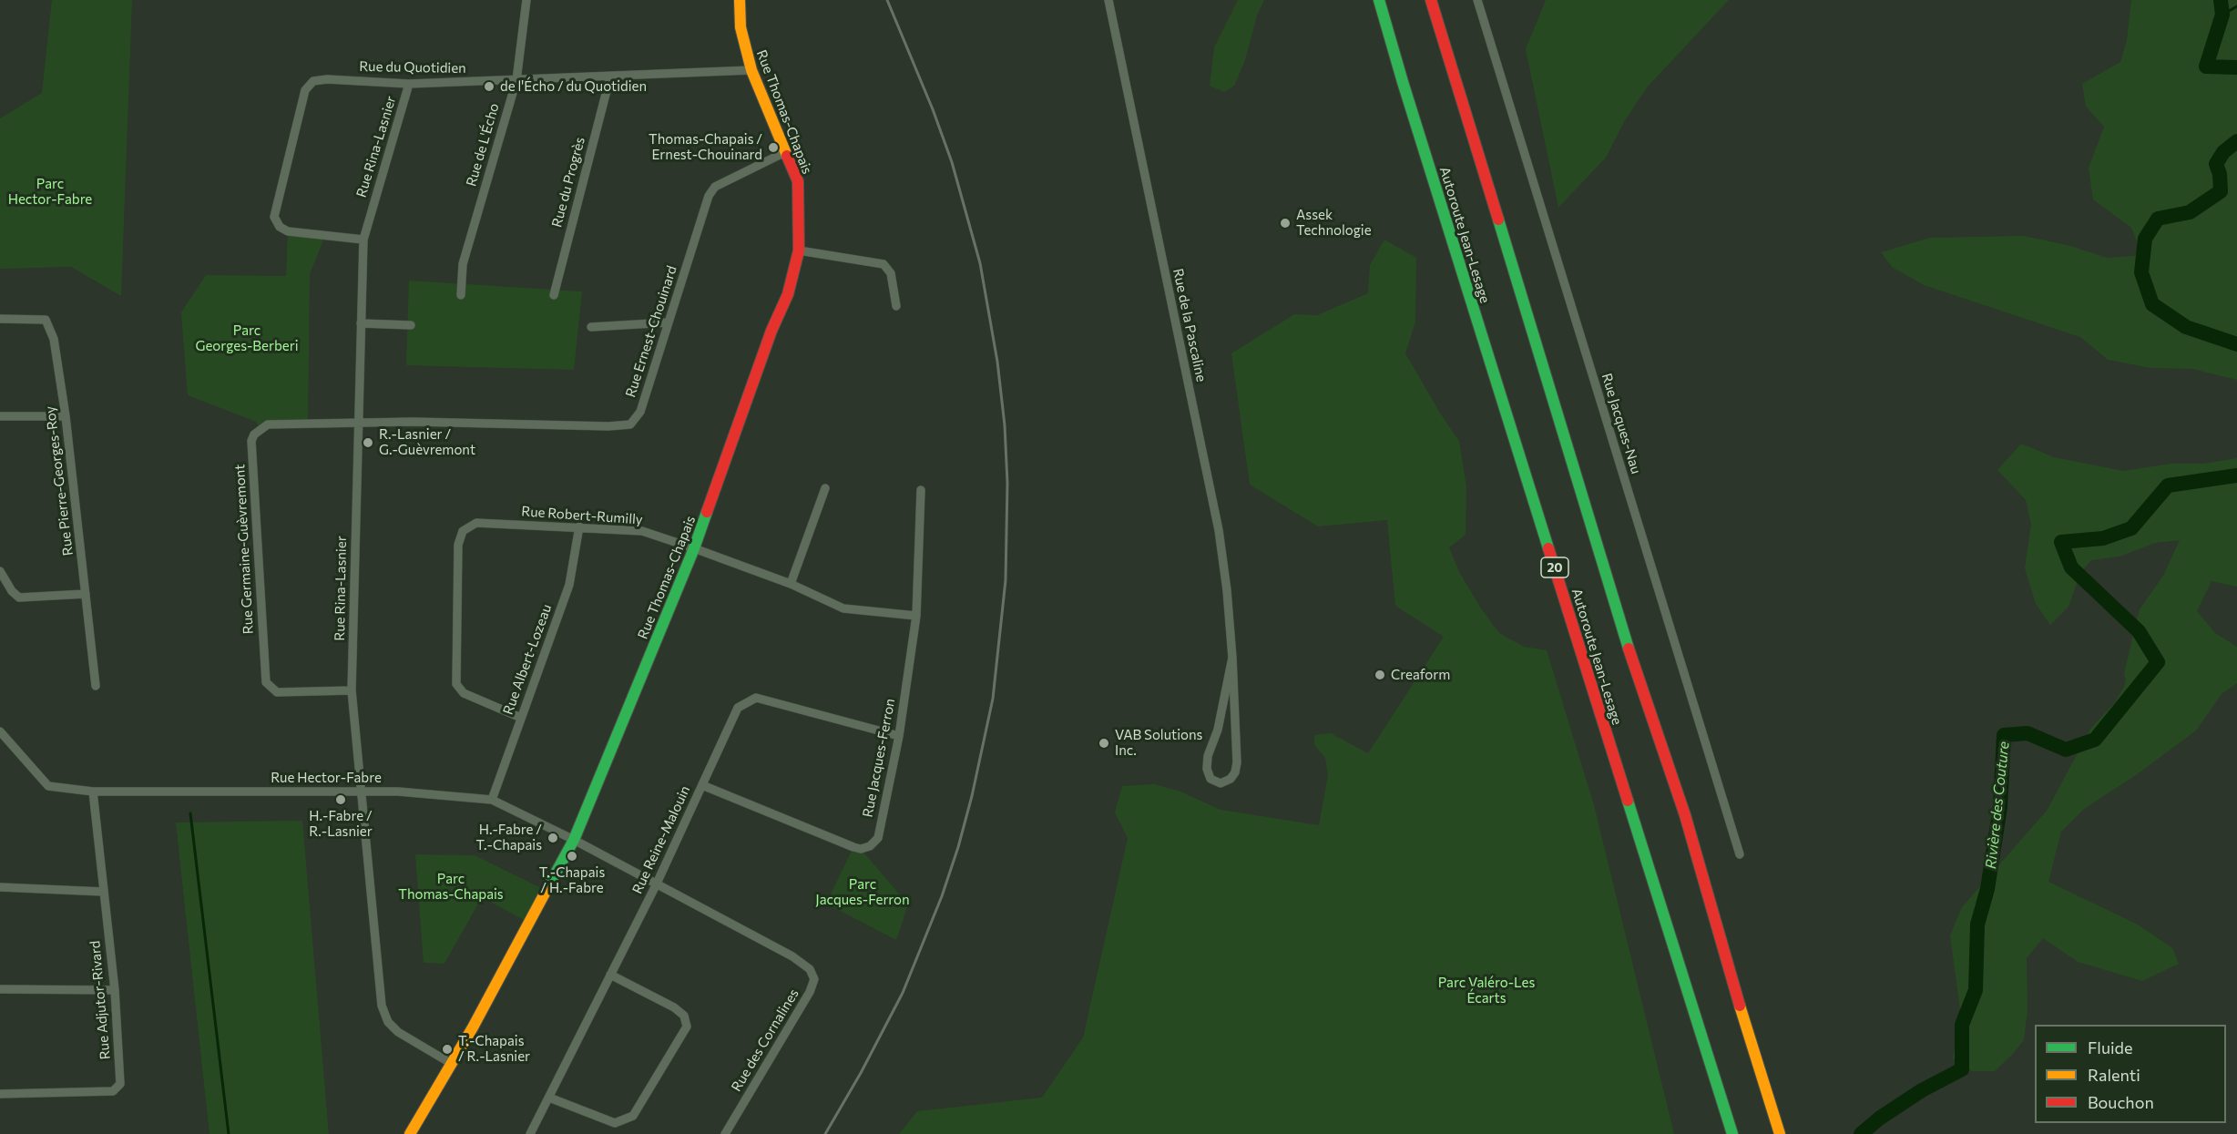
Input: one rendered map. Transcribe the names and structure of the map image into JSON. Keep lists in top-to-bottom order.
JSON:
{
  "streets": {
    "main road": ["Rue Thomas-Chapais", "Autoroute Jean-Lesage", "20"],
    "street": [
      "Rue du Quotidien",
      "Rue de L'Écho",
      "Rue Rina-Lasnier",
      "Rue du Progrès",
      "Rue de la Pascaline",
      "Rue Ernest-Chouinard",
      "Rue Jacques-Nau",
      "Rue Pierre-Georges-Roy",
      "Rue Robert-Rumilly",
      "Rue Germaine-Guèvremont",
      "Rue Albert-Lozeau",
      "Rue Jacques-Ferron",
      "Rue Hector-Fabre",
      "Rue Reine-Malouin",
      "Rue Adjutor-Rivard",
      "Rue des Cornalines"
    ]
  },
  "crossings": [
    ["Rue du Quotidien", "Rue Thomas-Chapais"],
    ["Rue du Quotidien", "Rue de L'Écho"],
    ["Rue du Quotidien", "Rue Rina-Lasnier"],
    ["Rue du Quotidien", "Rue du Progrès"],
    ["Rue Thomas-Chapais", "Rue Rina-Lasnier"],
    ["Rue Thomas-Chapais", "Rue Ernest-Chouinard"],
    ["Rue Thomas-Chapais", "Rue Robert-Rumilly"],
    ["Rue Thomas-Chapais", "Rue Hector-Fabre"],
    ["Rue Rina-Lasnier", "Rue Ernest-Chouinard"],
    ["Rue Rina-Lasnier", "Rue Germaine-Guèvremont"],
    ["Rue Rina-Lasnier", "Rue Hector-Fabre"],
    ["Rue Ernest-Chouinard", "Rue Germaine-Guèvremont"],
    ["Rue Robert-Rumilly", "Rue Albert-Lozeau"],
    ["Rue Robert-Rumilly", "Rue Jacques-Ferron"],
    ["Rue Albert-Lozeau", "Rue Hector-Fabre"],
    ["Rue Jacques-Ferron", "Rue Reine-Malouin"],
    ["Rue Hector-Fabre", "Rue Reine-Malouin"],
    ["Rue Hector-Fabre", "Rue Adjutor-Rivard"],
    ["Rue Hector-Fabre", "Rue des Cornalines"],
    ["Rue Reine-Malouin", "Rue des Cornalines"]
  ],
  "water": ["Rivière des Couture"],
  "parks": [
    "Parc Hector-Fabre",
    "Parc Georges-Berberi",
    "Parc Thomas-Chapais",
    "Parc Jacques-Ferron",
    "Parc Valéro-Les Écarts"
  ],
  "places": [
    "de l'Écho / du Quotidien",
    "Thomas-Chapais / Ernest-Chouinard",
    "Assek Technologie",
    "R.-Lasnier / G.-Guèvremont",
    "Creaform",
    "VAB Solutions Inc.",
    "H.-Fabre / R.-Lasnier",
    "H.-Fabre / T.-Chapais",
    "T.-Chapais / H.-Fabre",
    "T.-Chapais / R.-Lasnier"
  ],
  "legend": ["Fluide", "Ralenti", "Bouchon"]
}
